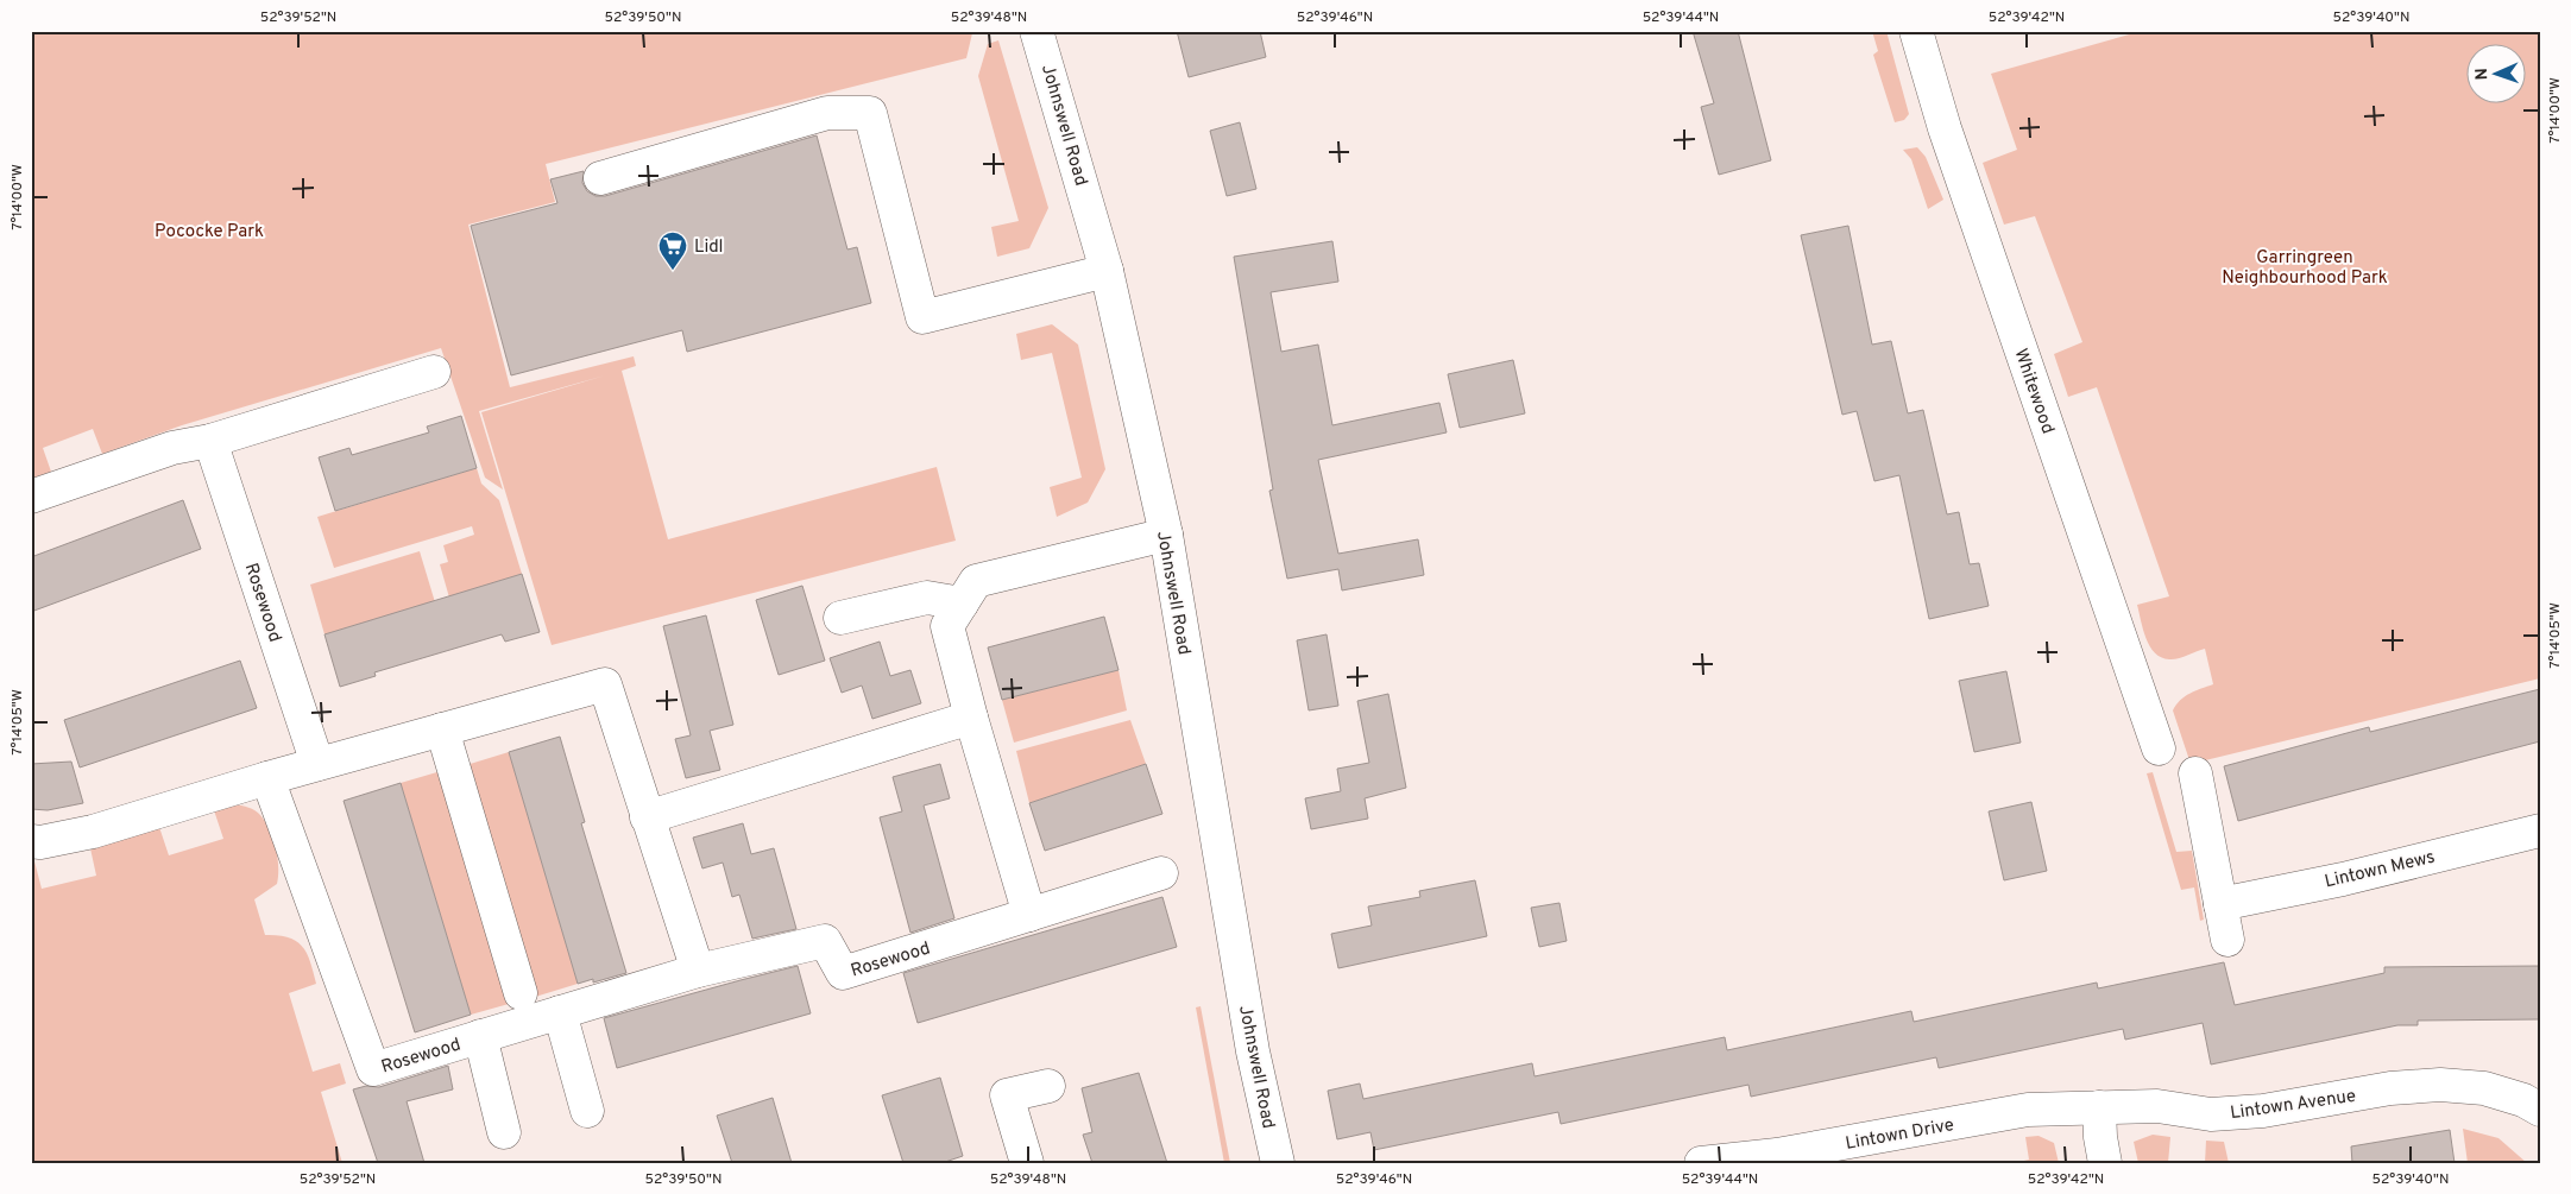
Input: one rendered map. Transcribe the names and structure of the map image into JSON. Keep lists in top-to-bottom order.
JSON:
{
  "streets": {
    "street": [
      "Johnswell Road",
      "Whitewood",
      "Rosewood",
      "Lintown Mews",
      "Lintown Avenue",
      "Lintown Drive"
    ]
  },
  "crossings": [
    ["Lintown Avenue", "Lintown Drive"]
  ],
  "parks": ["Pococke Park", "Garringreen Neighbourhood Park"],
  "places": {
    "supermarket": ["Lidl"]
  },
  "north": "left",
  "coordinates": [
    "52°39'52\"N",
    "52°39'50\"N",
    "52°39'48\"N",
    "52°39'46\"N",
    "52°39'44\"N",
    "52°39'42\"N",
    "52°39'40\"N",
    "7°14'00\"W",
    "7°14'05\"W"
  ]
}
